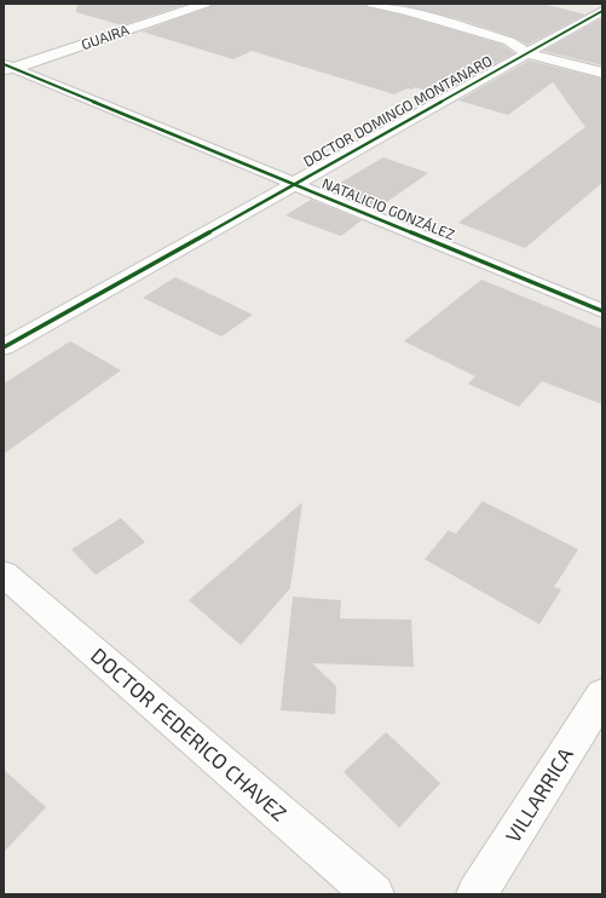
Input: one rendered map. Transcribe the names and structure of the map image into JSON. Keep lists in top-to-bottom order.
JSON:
{
  "streets": {
    "street": [
      "GUAIRA",
      "DOCTOR DOMINGO MONTANARO",
      "NATALICIO GONZÁLEZ",
      "DOCTOR FEDERICO CHAVEZ",
      "VILLARRICA"
    ]
  },
  "crossings": [
    ["GUAIRA", "NATALICIO GONZÁLEZ"],
    ["DOCTOR DOMINGO MONTANARO", "NATALICIO GONZÁLEZ"]
  ]
}
